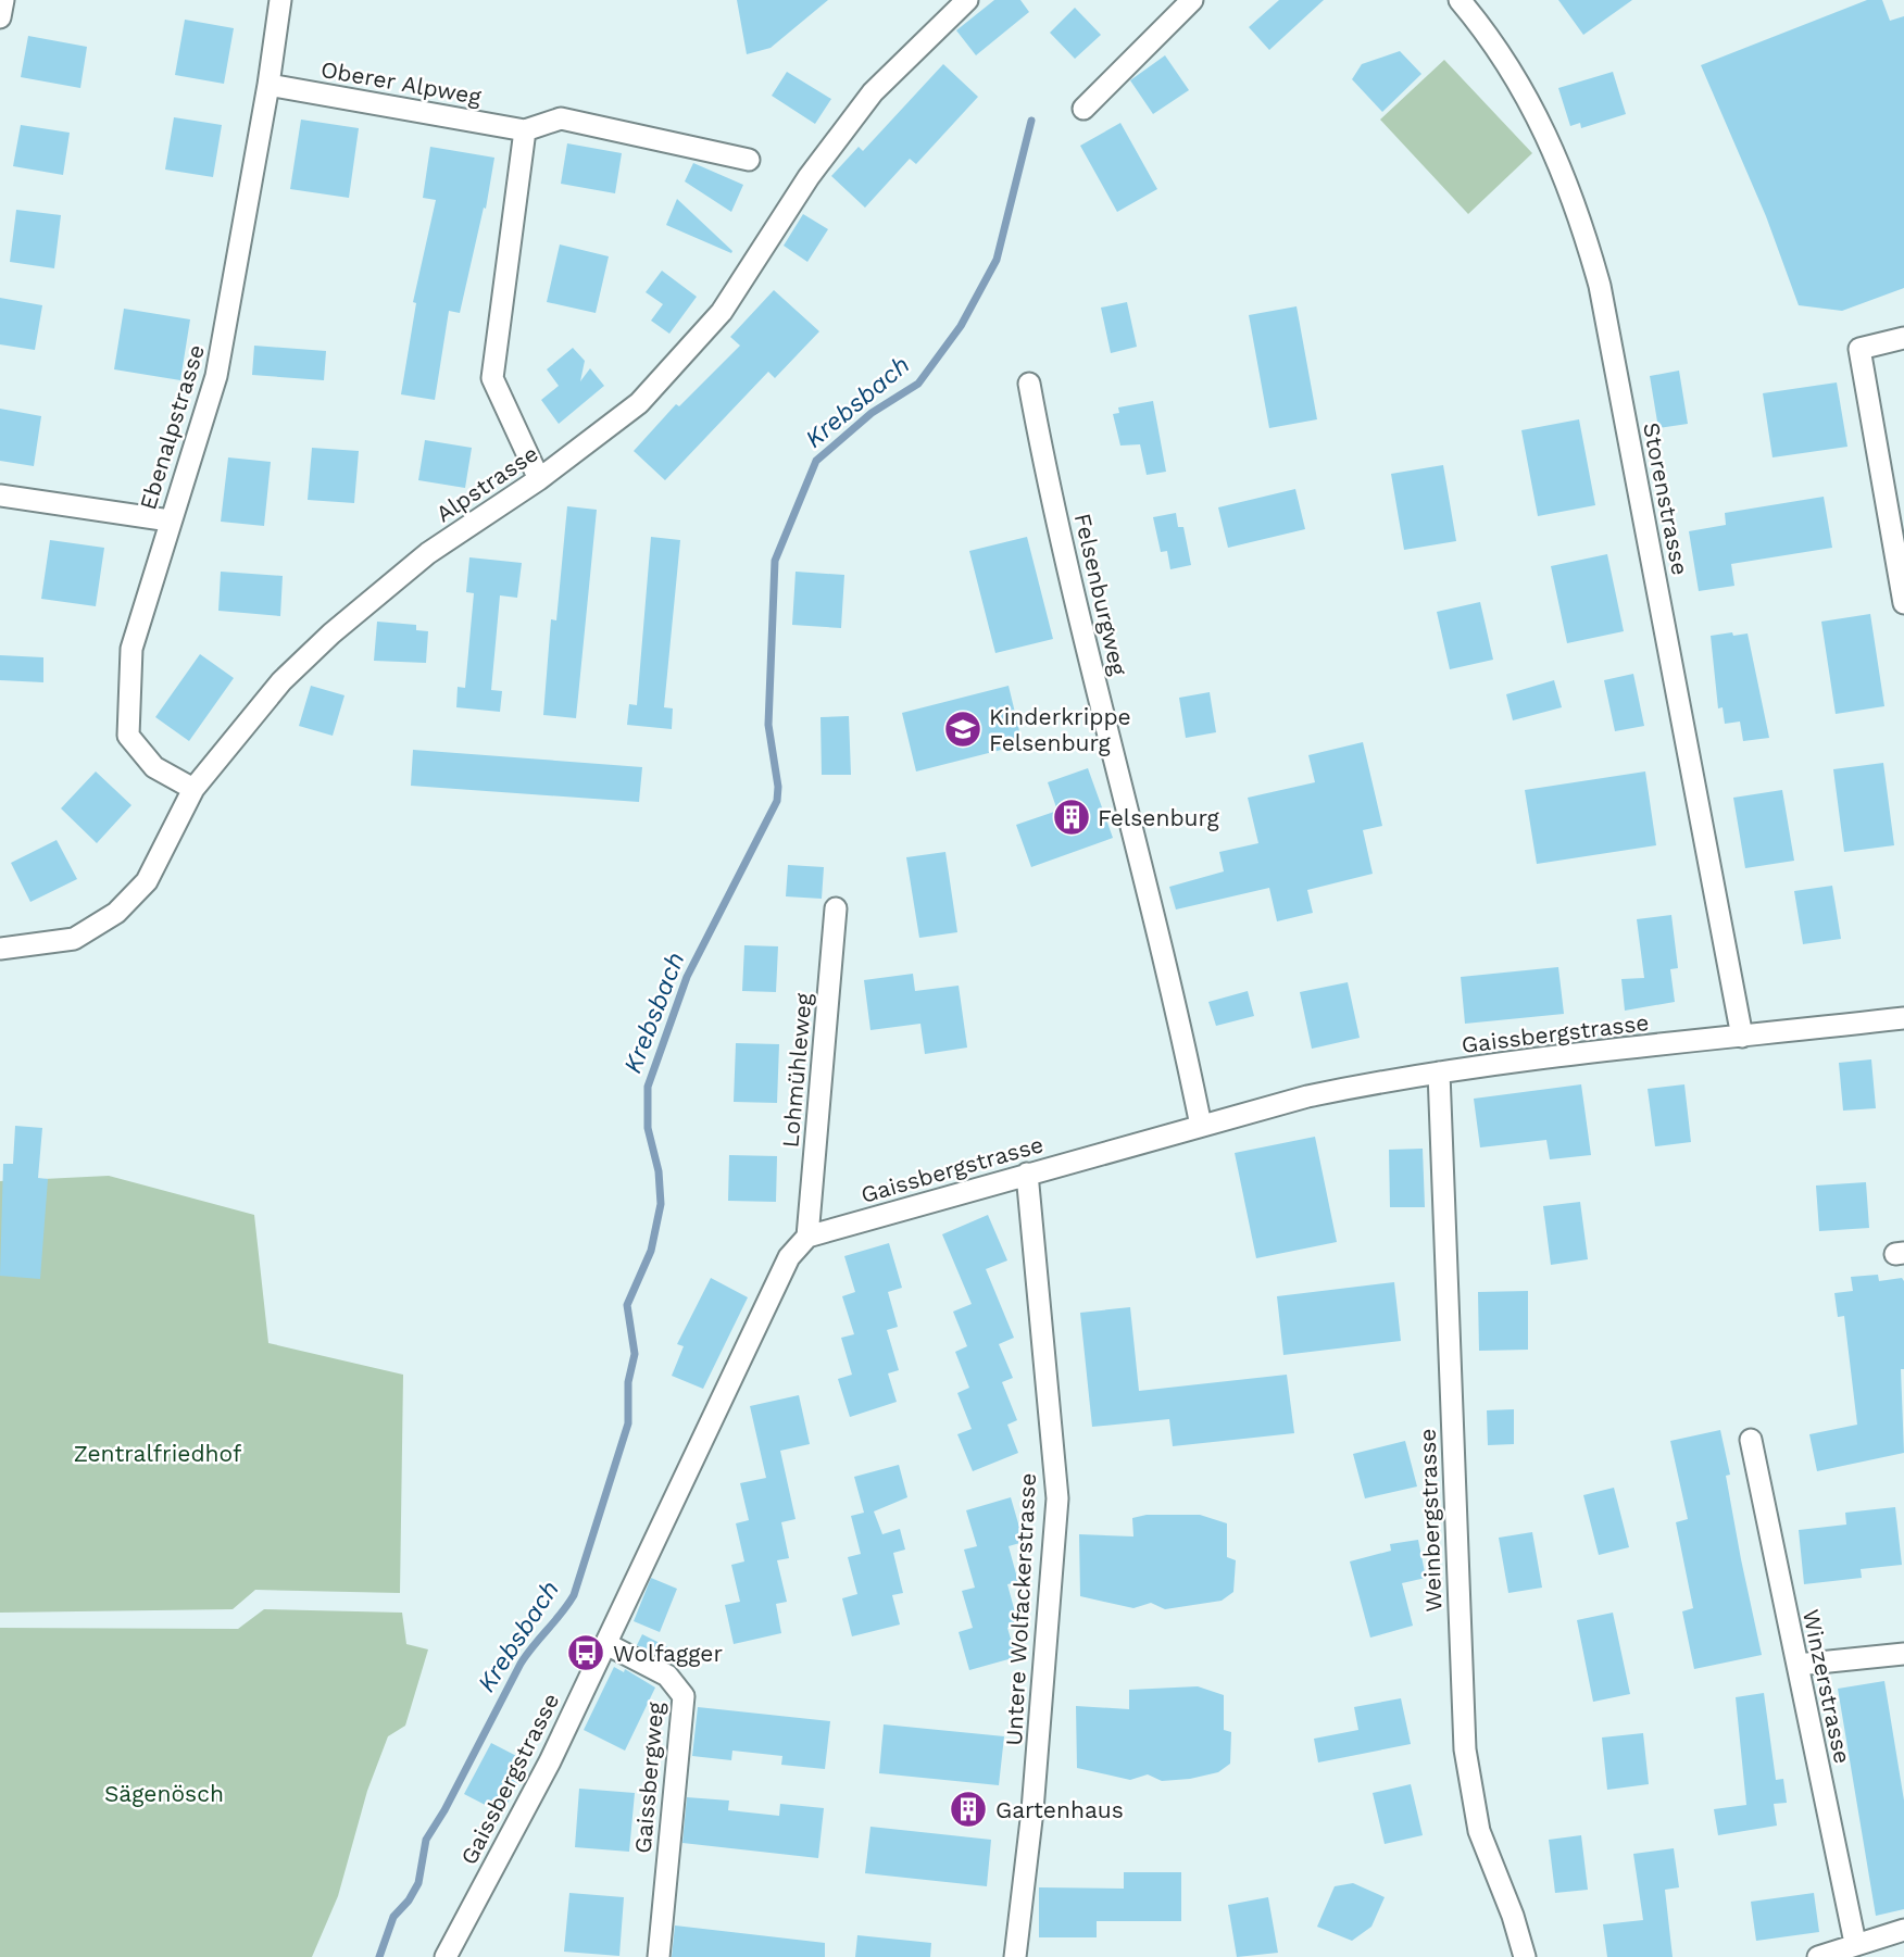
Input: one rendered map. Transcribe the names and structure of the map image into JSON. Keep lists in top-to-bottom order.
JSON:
{
  "streets": {
    "street": [
      "Oberer Alpweg",
      "Ebenalpstrasse",
      "Alpstrasse",
      "Storenstrasse",
      "Felsenburgweg",
      "Gaissbergstrasse",
      "Lohmühleweg",
      "Weinbergstrasse",
      "Untere Wolfackerstrasse",
      "Winzerstrasse",
      "Gaissbergweg"
    ]
  },
  "crossings": [
    ["Oberer Alpweg", "Ebenalpstrasse"],
    ["Ebenalpstrasse", "Alpstrasse"],
    ["Storenstrasse", "Gaissbergstrasse"],
    ["Felsenburgweg", "Gaissbergstrasse"],
    ["Gaissbergstrasse", "Lohmühleweg"],
    ["Gaissbergstrasse", "Weinbergstrasse"],
    ["Gaissbergstrasse", "Untere Wolfackerstrasse"],
    ["Gaissbergstrasse", "Gaissbergweg"]
  ],
  "water": ["Krebsbach"],
  "parks": ["Zentralfriedhof", "Sägenösch"],
  "places": {
    "school or university": ["Kinderkrippe Felsenburg"],
    "building": ["Felsenburg", "Gartenhaus"],
    "bus stop": ["Wolfagger"]
  }
}
